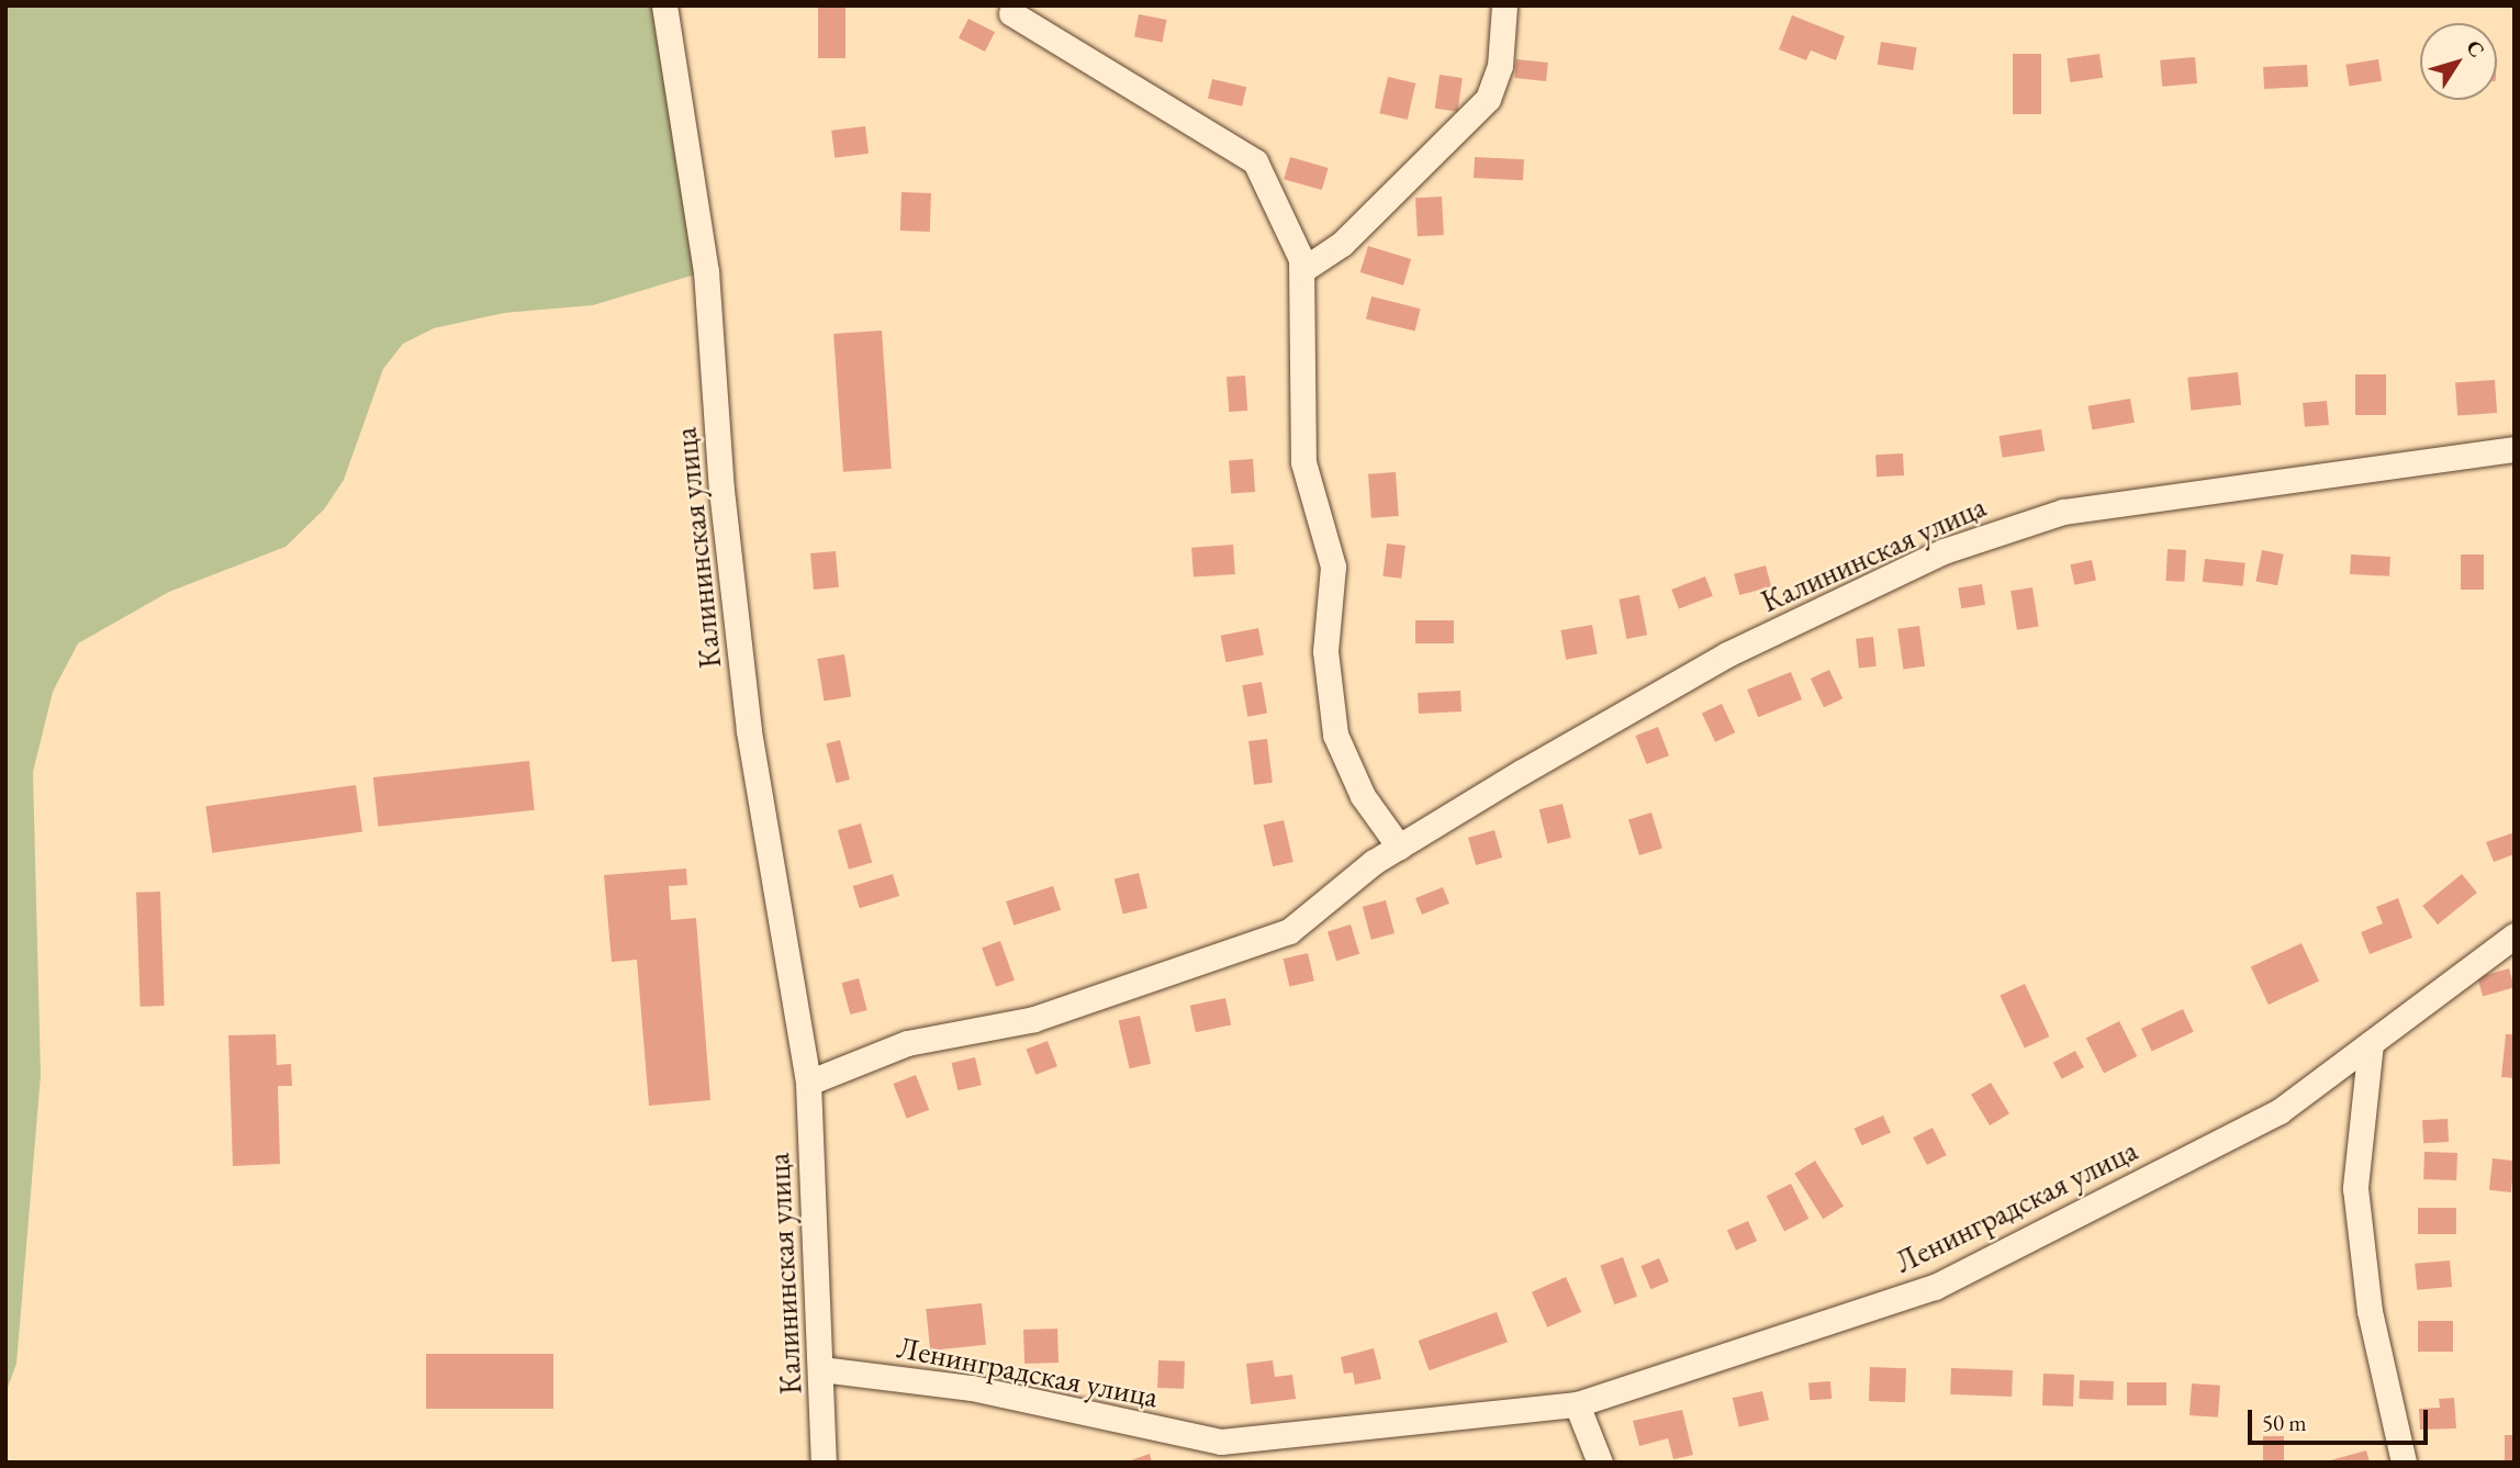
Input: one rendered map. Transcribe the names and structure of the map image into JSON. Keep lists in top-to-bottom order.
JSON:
{
  "streets": {
    "street": ["Калининская улица", "Ленинградская улица"]
  },
  "crossings": [
    ["Калининская улица", "Ленинградская улица"]
  ],
  "scale_bar": "50 m",
  "north": "top right"
}
